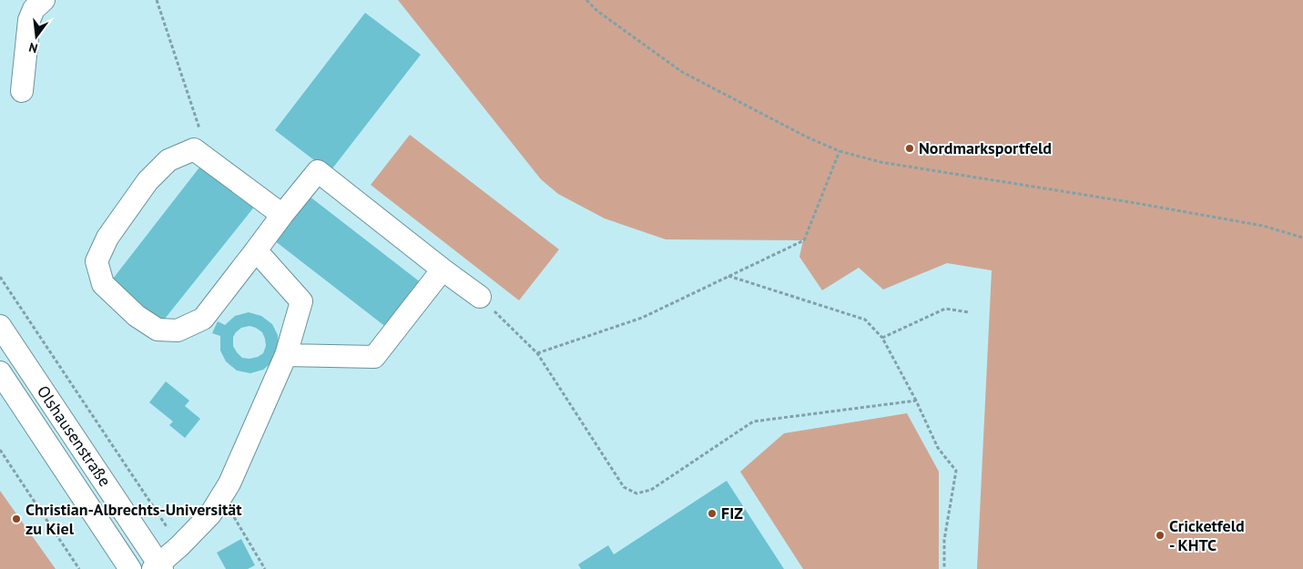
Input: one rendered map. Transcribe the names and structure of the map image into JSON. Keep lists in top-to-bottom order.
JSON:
{
  "streets": {
    "street": ["Olshausenstraße"]
  },
  "places": [
    "Nordmarksportfeld",
    "FIZ",
    "Christian-Albrechts-Universität zu Kiel",
    "Cricketfeld - KHTC"
  ],
  "north": "bottom"
}
